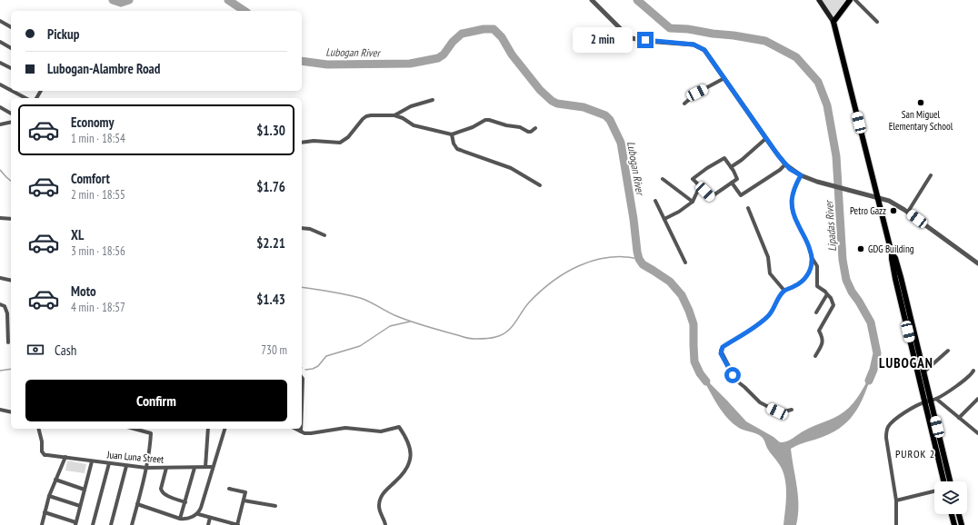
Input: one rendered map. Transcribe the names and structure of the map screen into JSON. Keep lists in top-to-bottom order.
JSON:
{
  "streets": {
    "street": ["Juan Luna Street"]
  },
  "districts": ["LUBOGAN", "PUROK 2"],
  "water": ["Lubogan River", "Lipadas River"],
  "places": ["San Miguel Elementary School", "Petro Gazz", "GDG Building"],
  "page": {
    "banner": ["Pickup", "Lubogan-Alambre Road"],
    "bubble": "2 min",
    "list": [
      {
        "name": "Economy",
        "note": "1 min · 18:54",
        "value": "$1.30"
      },
      {
        "name": "Comfort",
        "note": "2 min · 18:55",
        "value": "$1.76"
      },
      {
        "name": "XL",
        "note": "3 min · 18:56",
        "value": "$2.21"
      },
      {
        "name": "Moto",
        "note": "4 min · 18:57",
        "value": "$1.43"
      }
    ],
    "pay": ["Cash", "730 m"],
    "buttons": "Confirm"
  }
}
